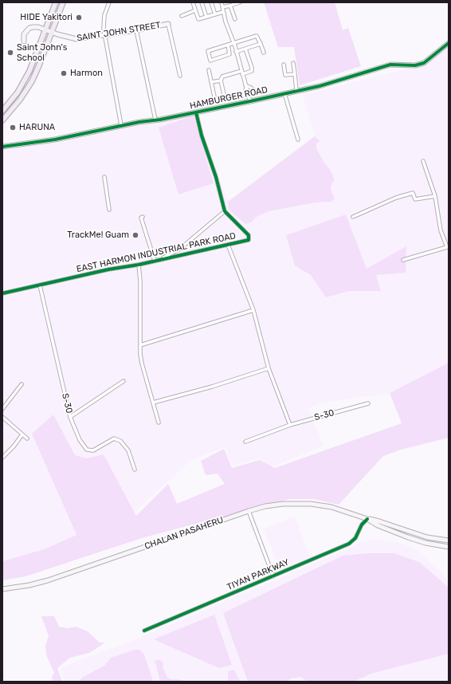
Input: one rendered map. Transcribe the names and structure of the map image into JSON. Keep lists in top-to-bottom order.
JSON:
{
  "streets": {
    "street": [
      "SAINT JOHN STREET",
      "HAMBURGER ROAD",
      "EAST HARMON INDUSTRIAL PARK ROAD",
      "S-30",
      "CHALAN PASAHERU",
      "TIYAN PARKWAY"
    ]
  },
  "crossings": [
    ["EAST HARMON INDUSTRIAL PARK ROAD", "S-30"],
    ["CHALAN PASAHERU", "TIYAN PARKWAY"]
  ],
  "places": [
    "HIDE Yakitori",
    "Saint John's School",
    "Harmon",
    "HARUNA",
    "TrackMe! Guam"
  ]
}
